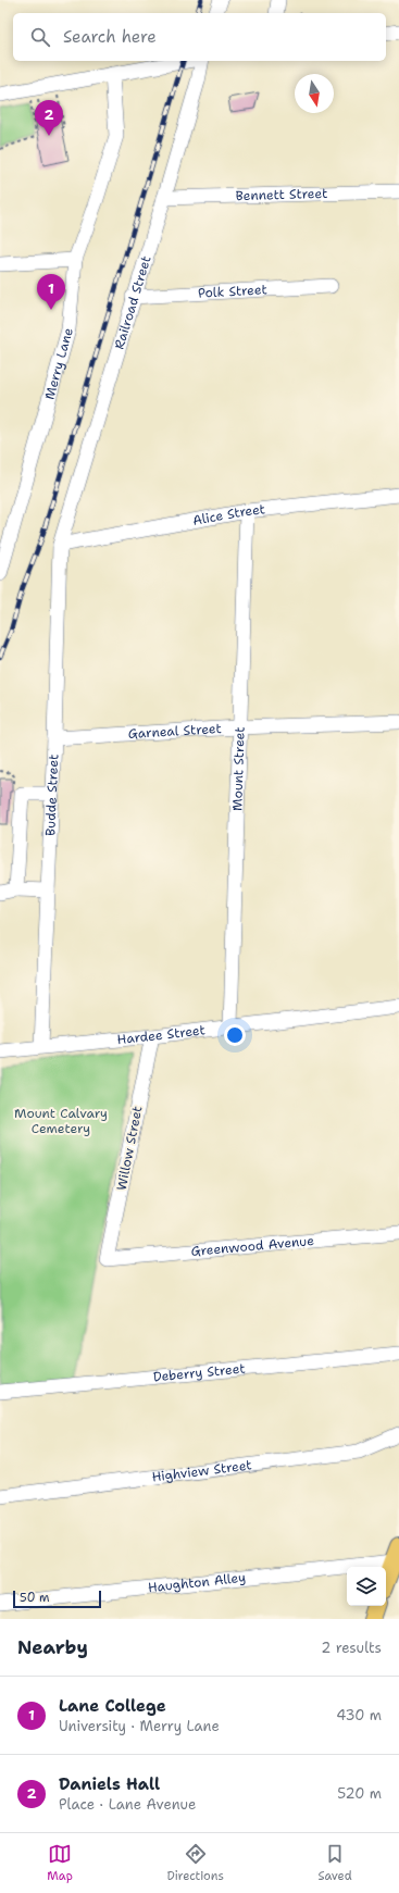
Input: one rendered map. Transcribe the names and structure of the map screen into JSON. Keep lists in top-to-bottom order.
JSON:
{
  "streets": {
    "street": [
      "Bennett Street",
      "Polk Street",
      "Railroad Street",
      "Merry Lane",
      "Alice Street",
      "Garneal Street",
      "Mount Street",
      "Budde Street",
      "Hardee Street",
      "Willow Street",
      "Greenwood Avenue",
      "Deberry Street",
      "Highview Street",
      "Haughton Alley"
    ]
  },
  "crossings": [
    ["Bennett Street", "Railroad Street"],
    ["Polk Street", "Railroad Street"],
    ["Railroad Street", "Alice Street"],
    ["Railroad Street", "Budde Street"],
    ["Alice Street", "Mount Street"],
    ["Alice Street", "Budde Street"],
    ["Garneal Street", "Mount Street"],
    ["Garneal Street", "Budde Street"],
    ["Mount Street", "Hardee Street"],
    ["Budde Street", "Hardee Street"],
    ["Hardee Street", "Willow Street"],
    ["Willow Street", "Greenwood Avenue"]
  ],
  "parks": ["Mount Calvary Cemetery"],
  "scale_bar": "50 m",
  "north": "bottom",
  "page": {
    "search": "Search here",
    "pins": ["2", "1"],
    "scale": "50 m",
    "heading": ["Nearby", "2 results"],
    "list": [
      {
        "mark": "1",
        "name": "Lane College",
        "note": "University · Merry Lane",
        "value": "430 m"
      },
      {
        "mark": "2",
        "name": "Daniels Hall",
        "note": "Place · Lane Avenue",
        "value": "520 m"
      }
    ],
    "nav": ["Map", "Directions", "Saved"]
  }
}
